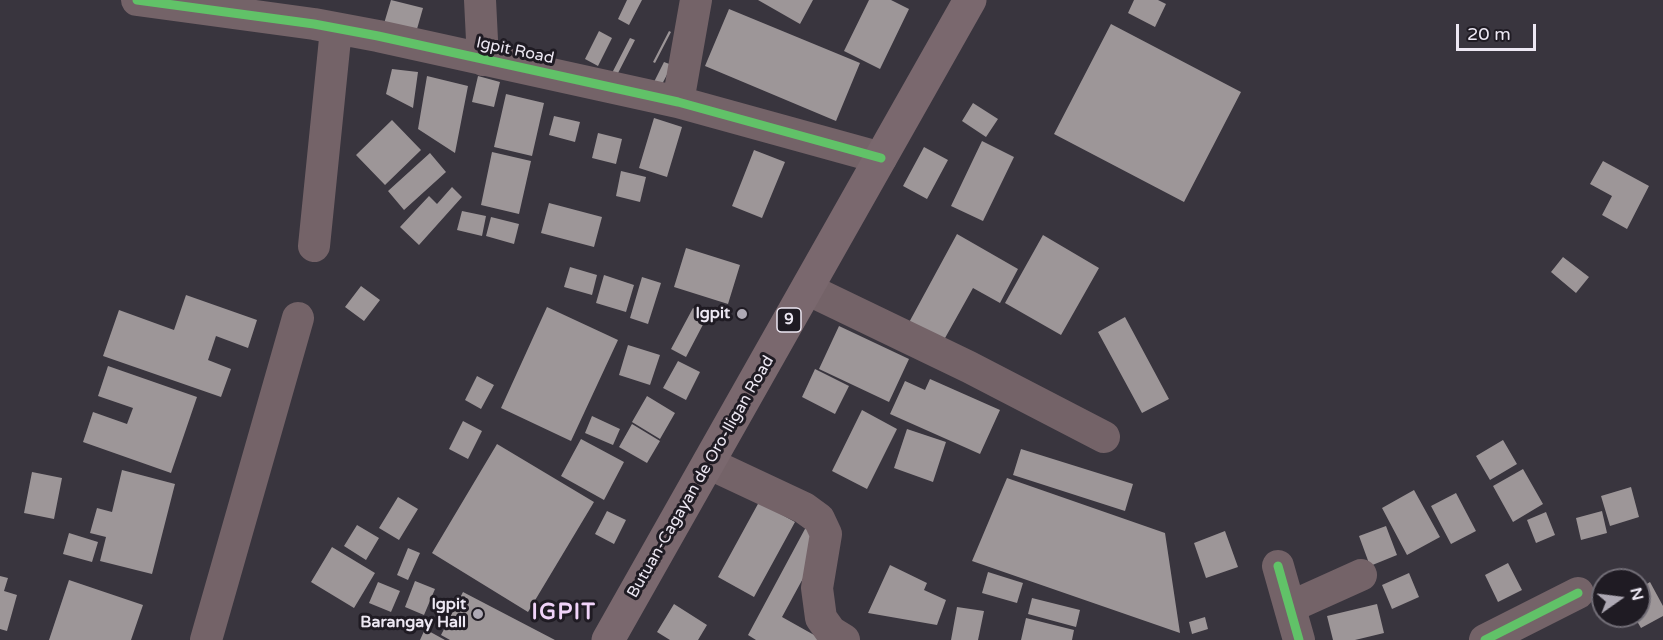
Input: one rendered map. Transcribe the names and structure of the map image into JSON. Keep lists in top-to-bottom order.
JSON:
{
  "streets": {
    "highway": ["9", "Butuan-Cagayan de Oro-Iligan Road"],
    "street": ["Igpit Road"]
  },
  "crossings": [
    ["Igpit Road", "Butuan-Cagayan de Oro-Iligan Road"]
  ],
  "districts": ["IGPIT"],
  "places": ["Igpit", "Igpit Barangay Hall"],
  "scale_bar": "20 m",
  "north": "right"
}
